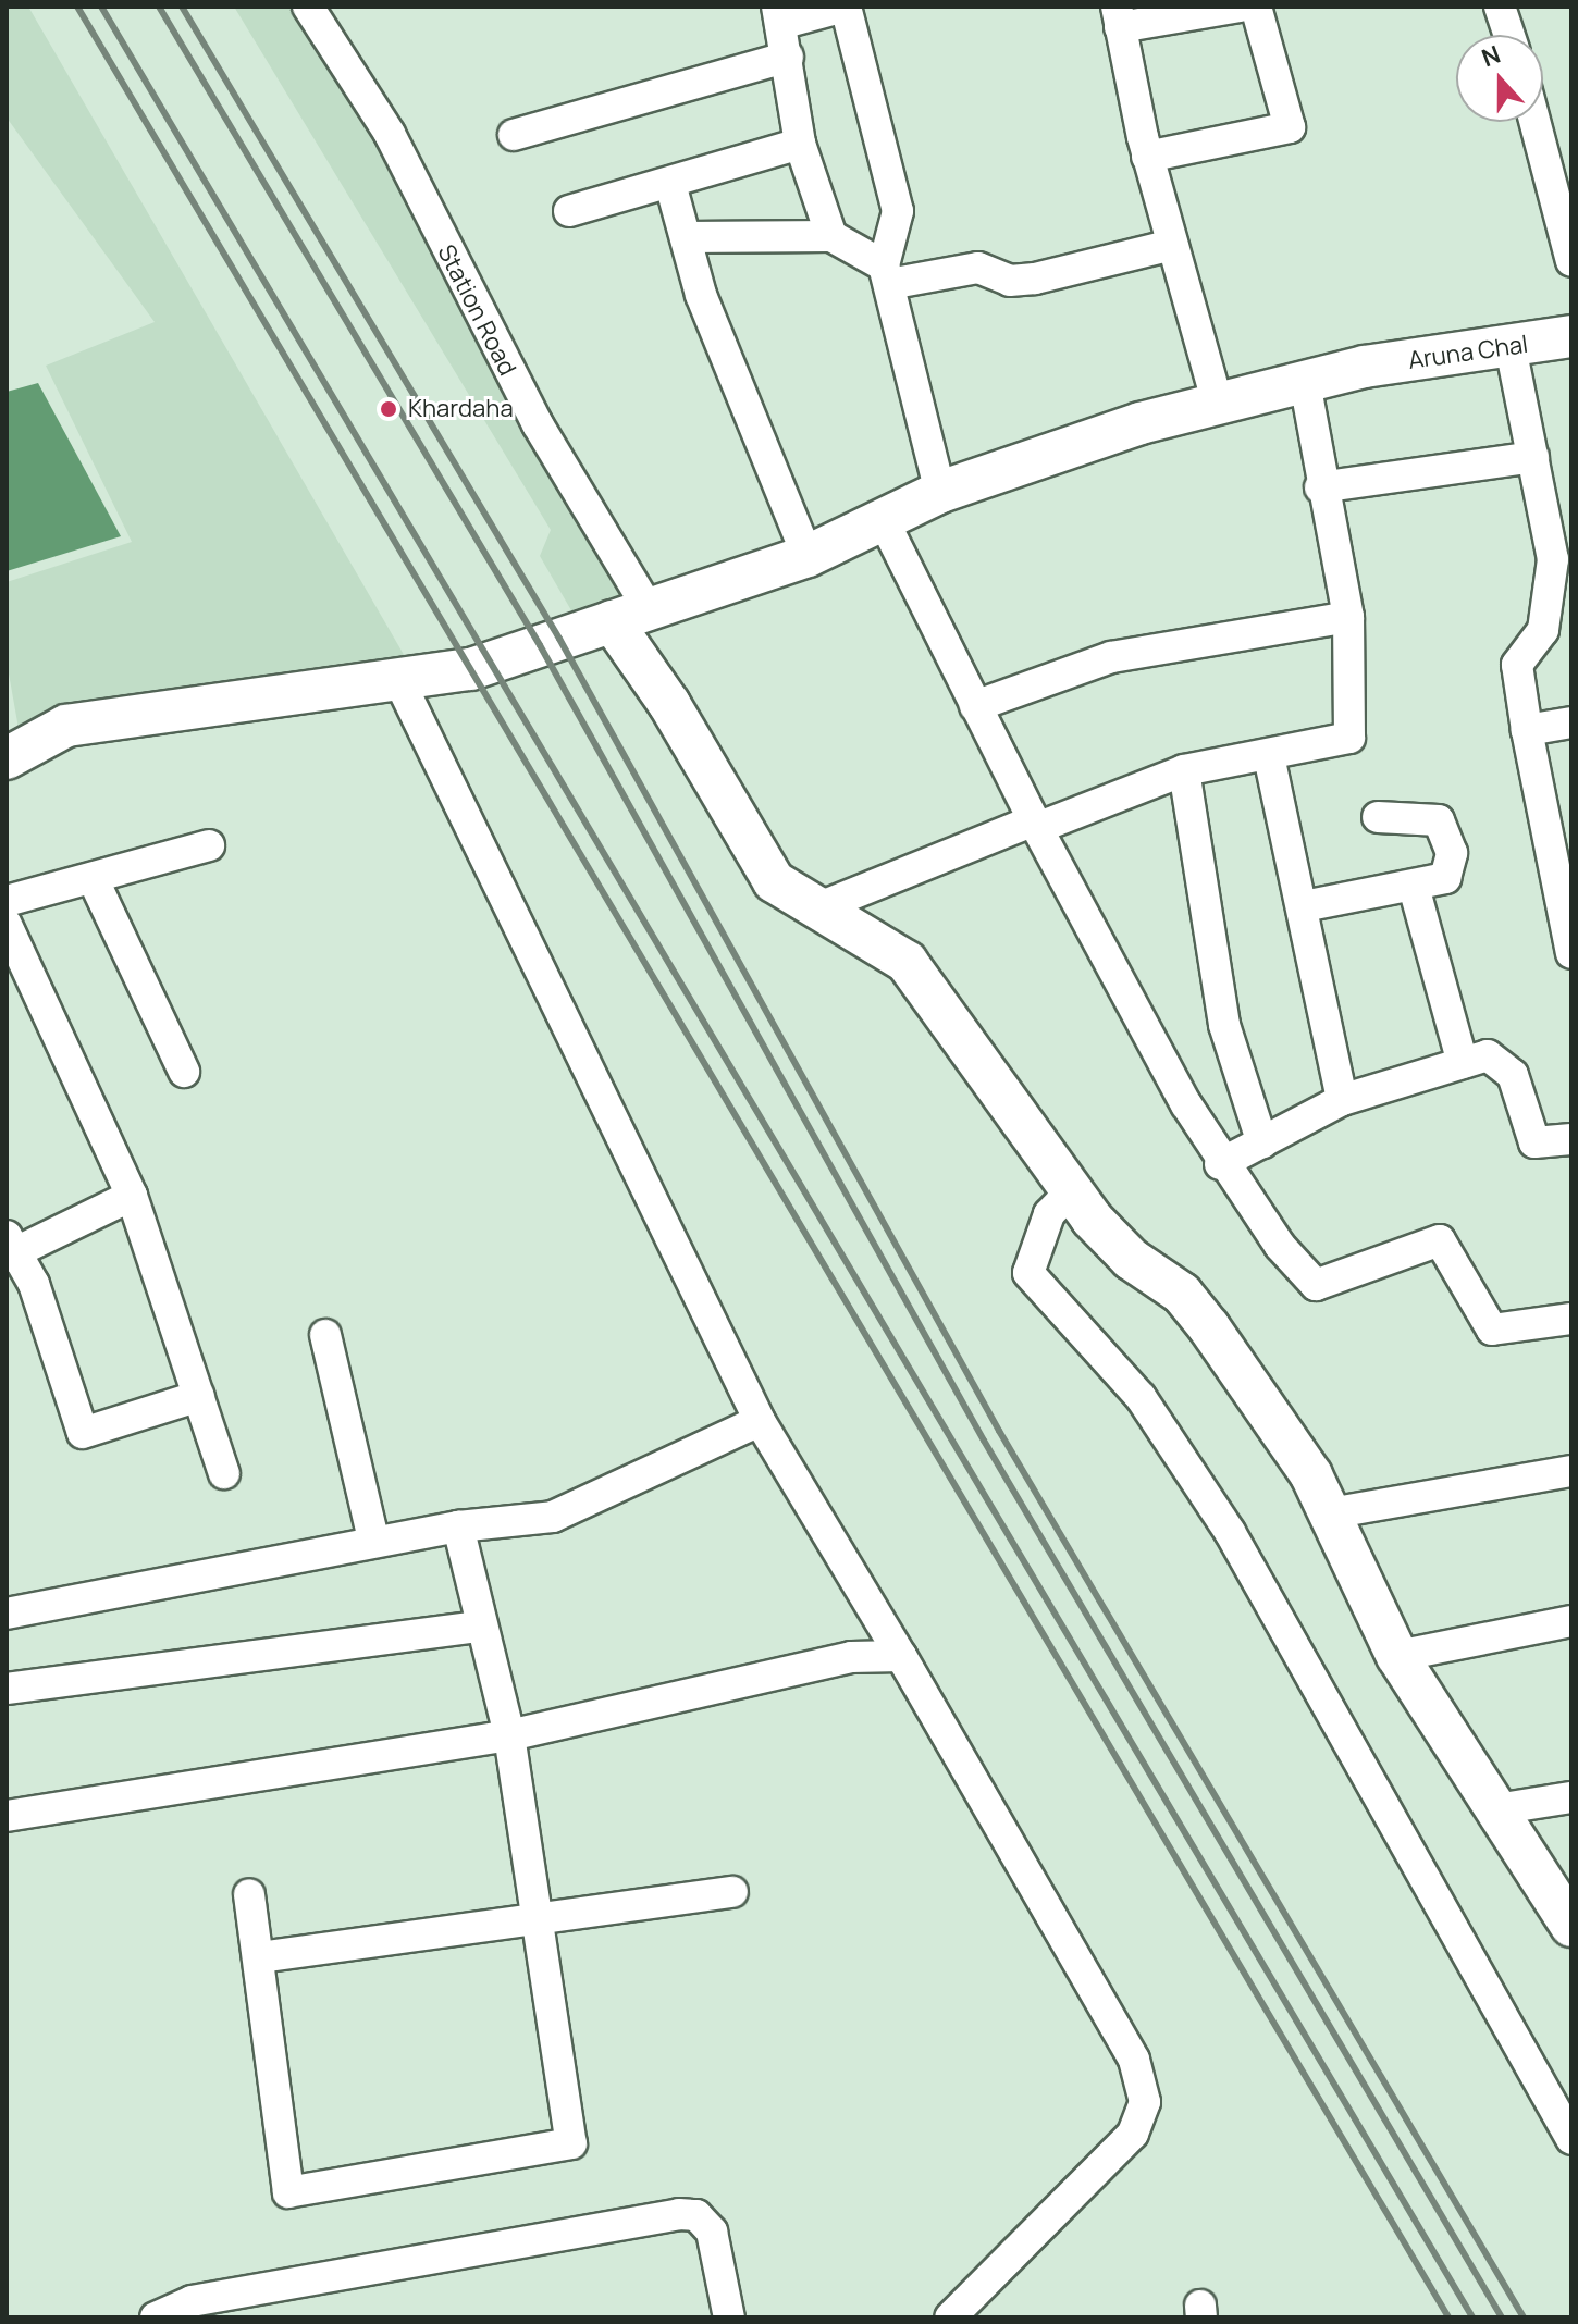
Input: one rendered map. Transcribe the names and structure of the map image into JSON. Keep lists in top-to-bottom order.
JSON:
{
  "streets": {
    "street": ["Station Road", "Aruna Chal"]
  },
  "crossings": [
    ["Station Road", "Aruna Chal"]
  ],
  "places": ["Khardaha"],
  "north": "top"
}
